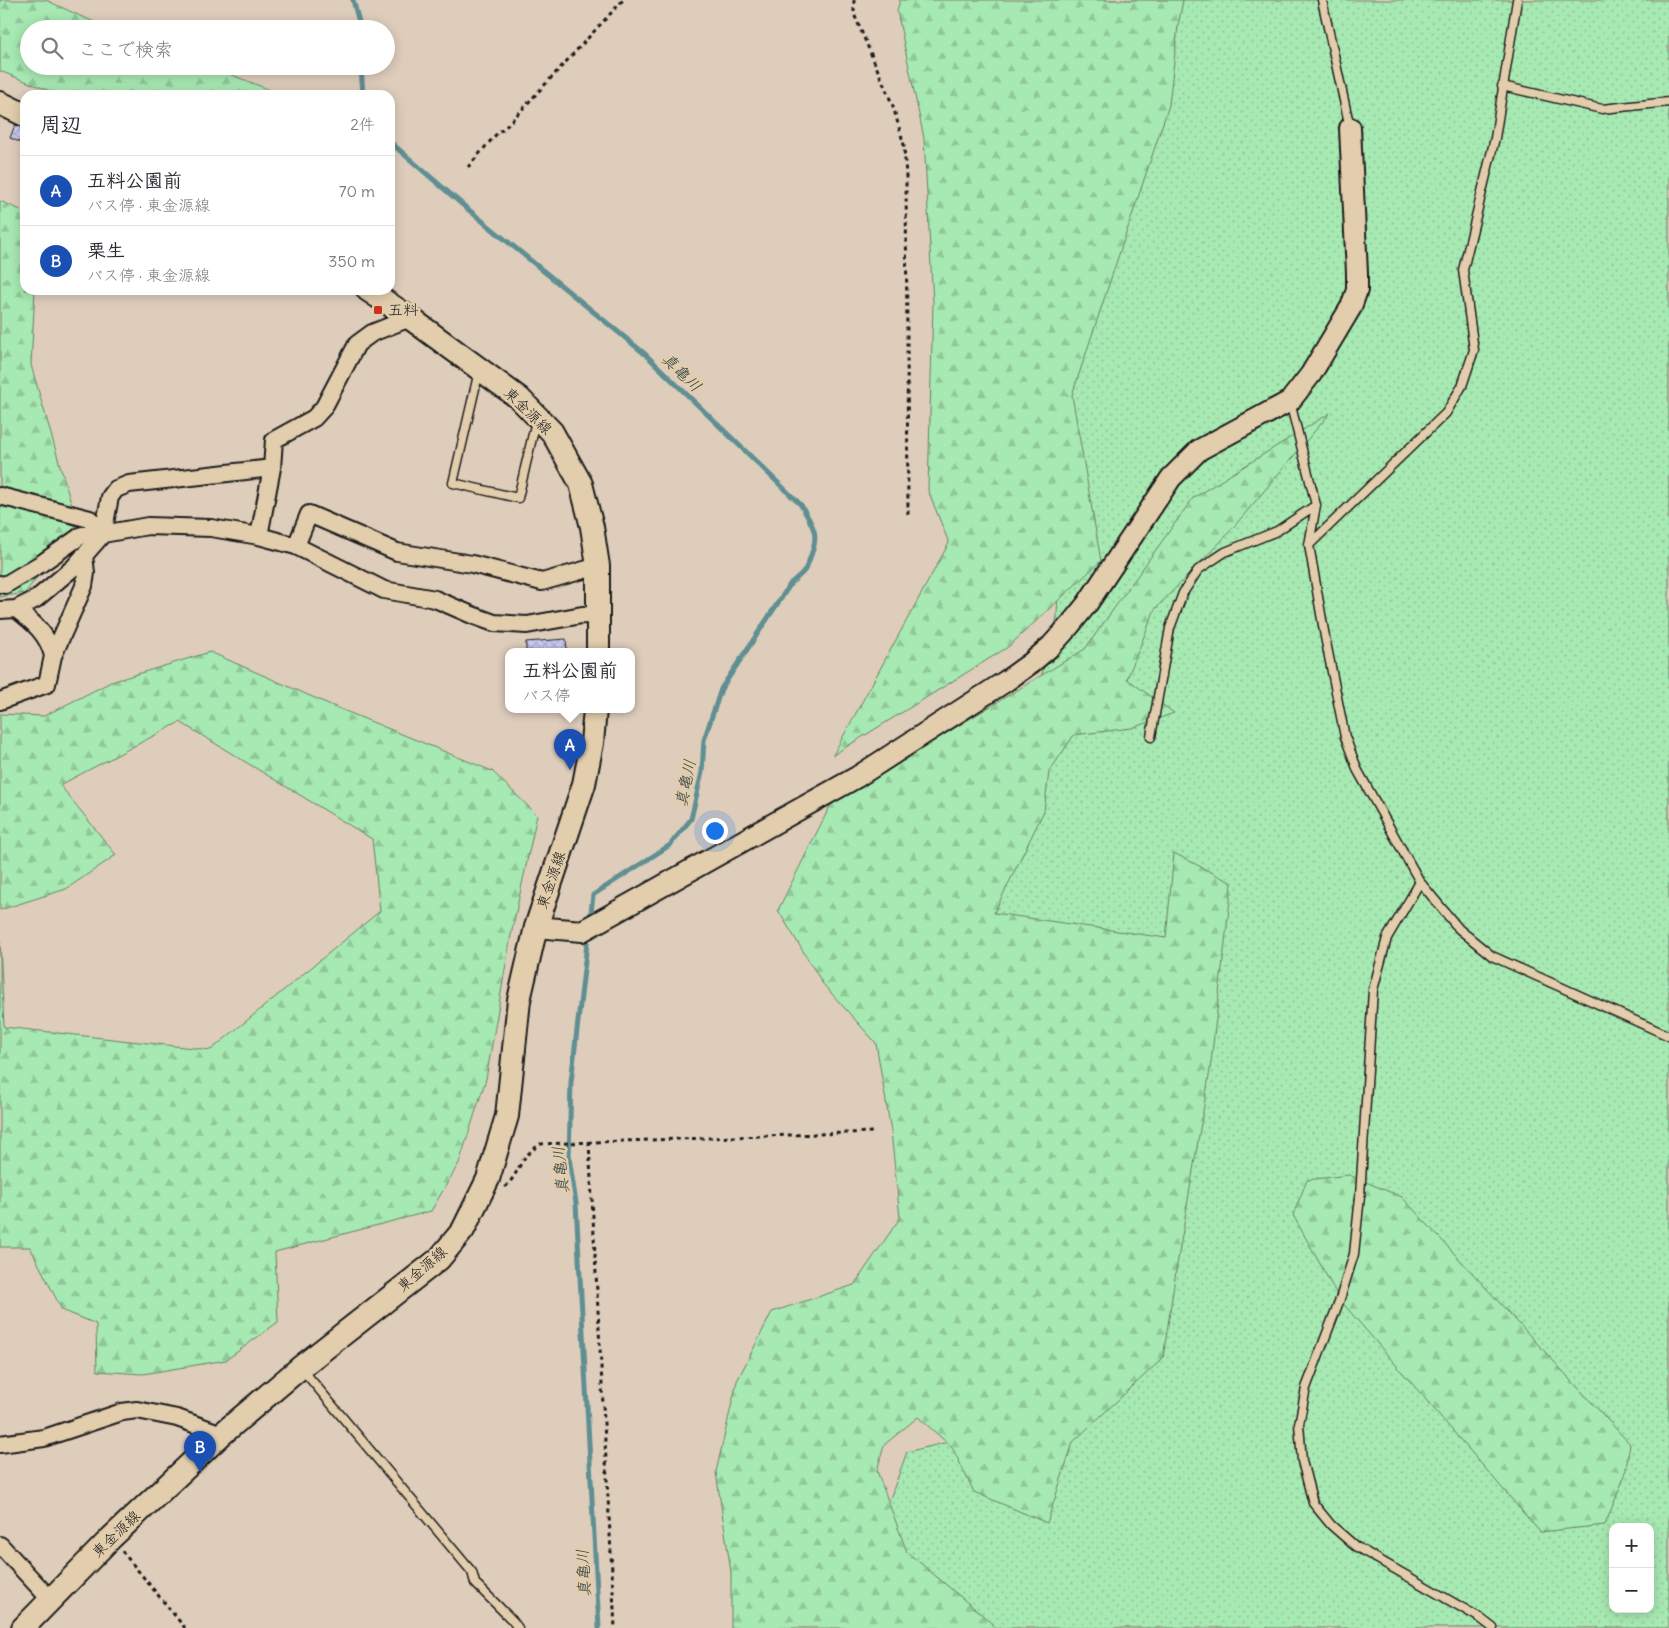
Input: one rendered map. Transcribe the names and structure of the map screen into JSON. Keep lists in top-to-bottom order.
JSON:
{
  "streets": {
    "main road": ["東金源線"]
  },
  "water": ["真亀川"],
  "places": {
    "transit": ["五料"]
  },
  "page": {
    "search": "ここで検索",
    "heading": ["周辺", "2件"],
    "list": [
      {
        "mark": "A",
        "name": "五料公園前",
        "note": "バス停 · 東金源線",
        "value": "70 m"
      },
      {
        "mark": "B",
        "name": "栗生",
        "note": "バス停 · 東金源線",
        "value": "350 m"
      }
    ],
    "popup": ["五料公園前", "バス停"],
    "pins": ["A", "B"],
    "map_buttons": ["+", "−"]
  }
}
